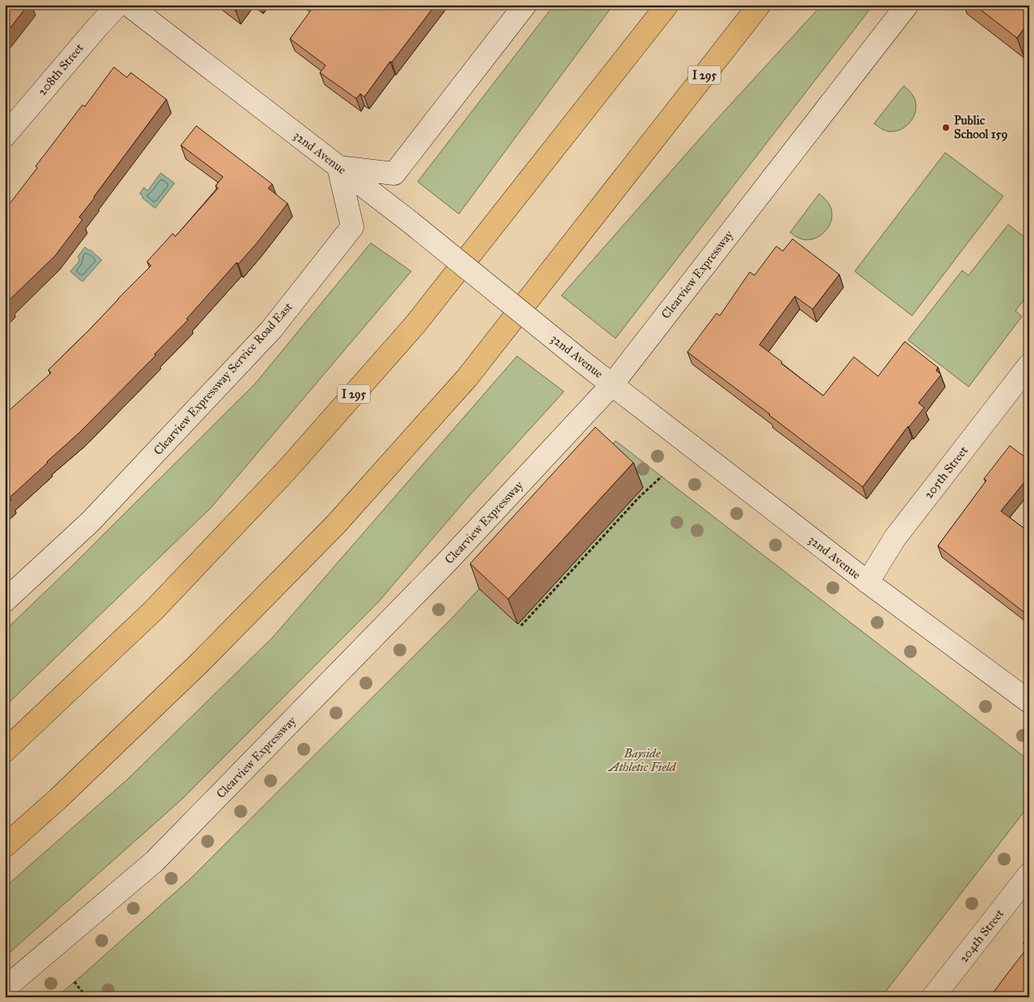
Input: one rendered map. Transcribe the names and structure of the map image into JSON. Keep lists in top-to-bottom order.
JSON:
{
  "streets": {
    "highway": ["I 295"],
    "street": [
      "208th Street",
      "32nd Avenue",
      "Clearview Expressway",
      "Clearview Expressway Service Road East",
      "205th Street",
      "204th Street"
    ]
  },
  "crossings": [
    ["32nd Avenue", "Clearview Expressway"],
    ["32nd Avenue", "Clearview Expressway Service Road East"],
    ["32nd Avenue", "205th Street"]
  ],
  "parks": ["Bayside Athletic Field"],
  "places": ["Public School 159"]
}
